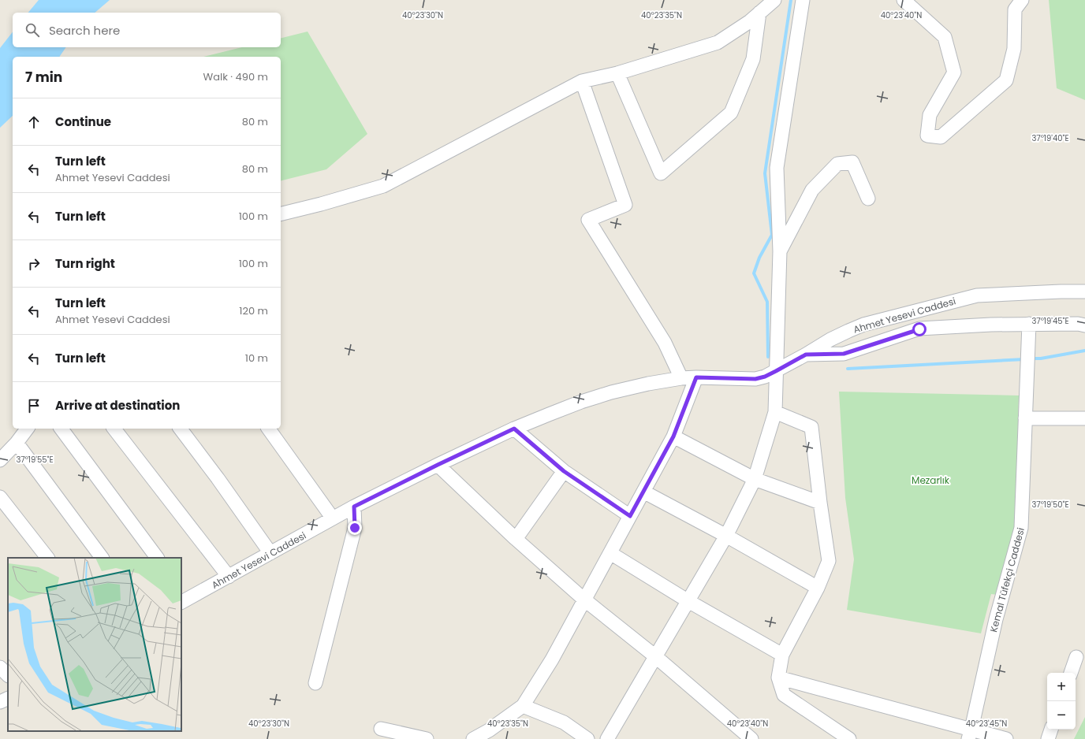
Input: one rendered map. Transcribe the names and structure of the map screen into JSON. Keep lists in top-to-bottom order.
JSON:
{
  "streets": {
    "street": ["Ahmet Yesevi Caddesi", "Kemal Tüfekçi Caddesi"]
  },
  "parks": ["Mezarlık"],
  "page": {
    "search": "Search here",
    "heading": ["7 min", "Walk · 490 m"],
    "list": [
      ["Continue", "80 m"],
      ["Turn left", "Ahmet Yesevi Caddesi", "80 m"],
      ["Turn left", "100 m"],
      ["Turn right", "100 m"],
      ["Turn left", "Ahmet Yesevi Caddesi", "120 m"],
      ["Turn left", "10 m"],
      "Arrive at destination"
    ],
    "map_buttons": ["+", "−"]
  },
  "coordinates": [
    "40°23'30\"N",
    "40°23'35\"N",
    "40°23'40\"N",
    "37°19'40\"E",
    "37°19'45\"E",
    "37°19'55\"E",
    "37°19'50\"E",
    "40°23'45\"N"
  ]
}
